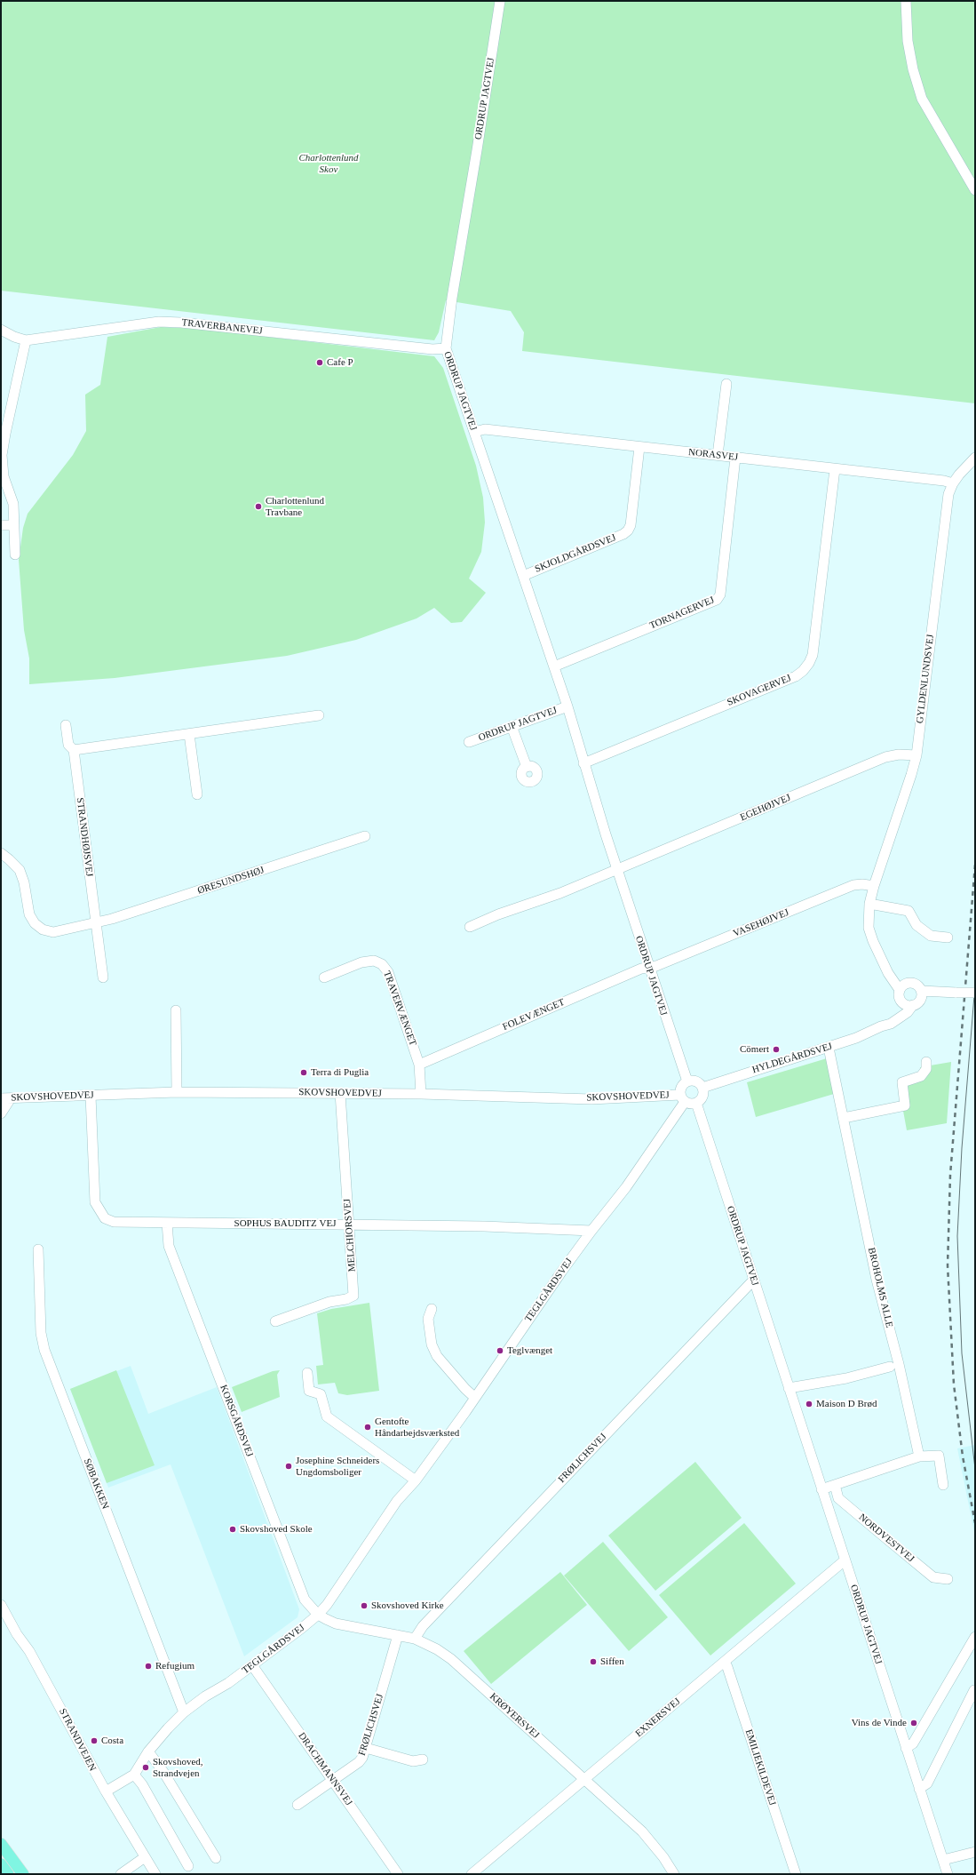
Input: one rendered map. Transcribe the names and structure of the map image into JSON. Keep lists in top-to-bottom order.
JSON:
{
  "streets": {
    "street": [
      "ORDRUP JAGTVEJ",
      "TRAVERBANEVEJ",
      "NORASVEJ",
      "SKJOLDGÅRDSVEJ",
      "TORNAGERVEJ",
      "GYLDENLUNDSVEJ",
      "SKOVAGERVEJ",
      "EGEHØJVEJ",
      "STRANDHØJSVEJ",
      "ØRESUNDSHØJ",
      "VASEHØJVEJ",
      "TRAVERVÆNGET",
      "FOLEVÆNGET",
      "HYLDEGÅRDSVEJ",
      "SKOVSHOVEDVEJ",
      "SOPHUS BAUDITZ VEJ",
      "MELCHIORSVEJ",
      "BROHOLMS ALLE",
      "TEGLGÅRDSVEJ",
      "KORSGÅRDSVEJ",
      "FRØLICHSVEJ",
      "SØBAKKEN",
      "NORDVESTVEJ",
      "KRØYERSVEJ",
      "EXNERSVEJ",
      "STRANDVEJEN",
      "EMILIEKILDEVEJ",
      "DRACHMANNSVEJ"
    ]
  },
  "crossings": [
    ["ORDRUP JAGTVEJ", "TRAVERBANEVEJ"],
    ["ORDRUP JAGTVEJ", "NORASVEJ"],
    ["ORDRUP JAGTVEJ", "SKJOLDGÅRDSVEJ"],
    ["ORDRUP JAGTVEJ", "TORNAGERVEJ"],
    ["ORDRUP JAGTVEJ", "SKOVAGERVEJ"],
    ["ORDRUP JAGTVEJ", "EGEHØJVEJ"],
    ["ORDRUP JAGTVEJ", "VASEHØJVEJ"],
    ["ORDRUP JAGTVEJ", "FOLEVÆNGET"],
    ["ORDRUP JAGTVEJ", "HYLDEGÅRDSVEJ"],
    ["ORDRUP JAGTVEJ", "SKOVSHOVEDVEJ"],
    ["ORDRUP JAGTVEJ", "TEGLGÅRDSVEJ"],
    ["ORDRUP JAGTVEJ", "FRØLICHSVEJ"],
    ["ORDRUP JAGTVEJ", "EXNERSVEJ"],
    ["NORASVEJ", "SKJOLDGÅRDSVEJ"],
    ["NORASVEJ", "TORNAGERVEJ"],
    ["NORASVEJ", "GYLDENLUNDSVEJ"],
    ["NORASVEJ", "SKOVAGERVEJ"],
    ["GYLDENLUNDSVEJ", "EGEHØJVEJ"],
    ["GYLDENLUNDSVEJ", "VASEHØJVEJ"],
    ["GYLDENLUNDSVEJ", "HYLDEGÅRDSVEJ"],
    ["STRANDHØJSVEJ", "ØRESUNDSHØJ"],
    ["VASEHØJVEJ", "FOLEVÆNGET"],
    ["TRAVERVÆNGET", "FOLEVÆNGET"],
    ["TRAVERVÆNGET", "SKOVSHOVEDVEJ"],
    ["HYLDEGÅRDSVEJ", "SKOVSHOVEDVEJ"],
    ["HYLDEGÅRDSVEJ", "BROHOLMS ALLE"],
    ["HYLDEGÅRDSVEJ", "TEGLGÅRDSVEJ"],
    ["SKOVSHOVEDVEJ", "SOPHUS BAUDITZ VEJ"],
    ["SKOVSHOVEDVEJ", "MELCHIORSVEJ"],
    ["SKOVSHOVEDVEJ", "TEGLGÅRDSVEJ"],
    ["SOPHUS BAUDITZ VEJ", "MELCHIORSVEJ"],
    ["SOPHUS BAUDITZ VEJ", "TEGLGÅRDSVEJ"],
    ["SOPHUS BAUDITZ VEJ", "KORSGÅRDSVEJ"],
    ["TEGLGÅRDSVEJ", "KORSGÅRDSVEJ"],
    ["TEGLGÅRDSVEJ", "SØBAKKEN"],
    ["TEGLGÅRDSVEJ", "KRØYERSVEJ"],
    ["TEGLGÅRDSVEJ", "STRANDVEJEN"],
    ["TEGLGÅRDSVEJ", "DRACHMANNSVEJ"],
    ["KORSGÅRDSVEJ", "KRØYERSVEJ"],
    ["FRØLICHSVEJ", "KRØYERSVEJ"],
    ["FRØLICHSVEJ", "DRACHMANNSVEJ"],
    ["KRØYERSVEJ", "EXNERSVEJ"],
    ["EXNERSVEJ", "EMILIEKILDEVEJ"]
  ],
  "parks": ["Charlottenlund Skov"],
  "places": [
    "Cafe P",
    "Charlottenlund Travbane",
    "Cömert",
    "Terra di Puglia",
    "Teglvænget",
    "Maison D Brød",
    "Gentofte Håndarbejdsværksted",
    "Josephine Schneiders Ungdomsboliger",
    "Skovshoved Skole",
    "Skovshoved Kirke",
    "Siffen",
    "Refugium",
    "Vins de Vinde",
    "Costa",
    "Skovshoved, Strandvejen"
  ]
}
